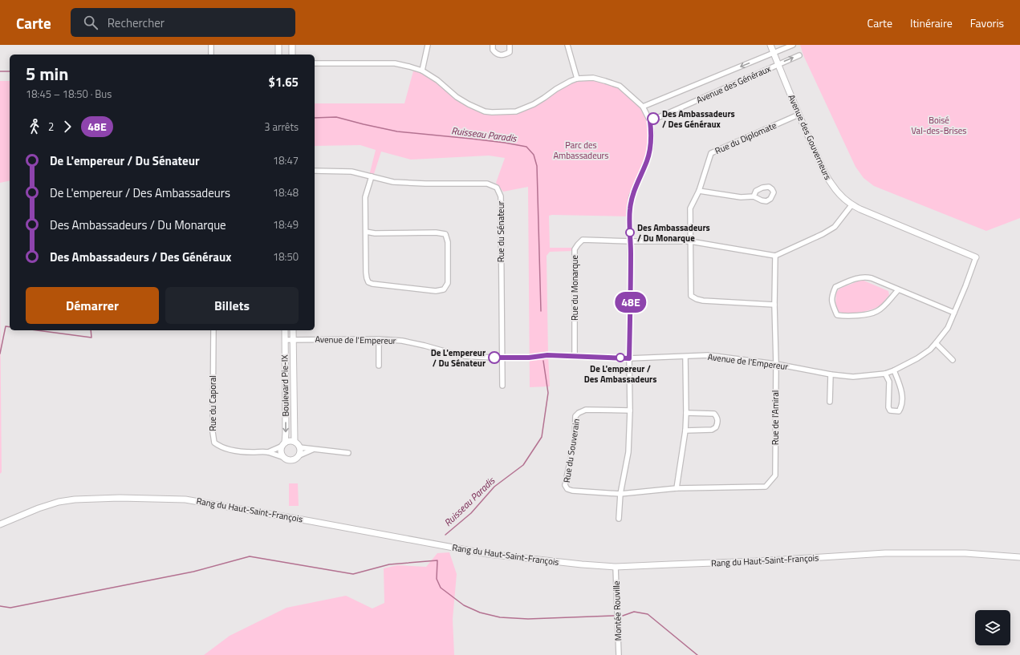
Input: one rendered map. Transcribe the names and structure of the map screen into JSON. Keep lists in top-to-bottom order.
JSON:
{
  "streets": {
    "street": [
      "Avenue des Généraux",
      "Avenue des Gouverneurs",
      "Rue du Diplomate",
      "Rue du Sénateur",
      "Rue du Monarque",
      "Avenue de l'Empereur",
      "Boulevard Pie-IX",
      "Rue du Caporal",
      "Rue de l'Amiral",
      "Rue du Souverain",
      "Rang du Haut-Saint-François",
      "Montée Rouville"
    ]
  },
  "crossings": [
    ["Avenue des Généraux", "Avenue des Gouverneurs"],
    ["Avenue des Gouverneurs", "Rue du Diplomate"],
    ["Avenue des Gouverneurs", "Avenue de l'Empereur"],
    ["Rue du Diplomate", "Rue du Monarque"],
    ["Rue du Diplomate", "Rue de l'Amiral"],
    ["Rue du Sénateur", "Avenue de l'Empereur"],
    ["Rue du Monarque", "Avenue de l'Empereur"],
    ["Rue du Monarque", "Rue de l'Amiral"],
    ["Avenue de l'Empereur", "Boulevard Pie-IX"],
    ["Avenue de l'Empereur", "Rue de l'Amiral"],
    ["Boulevard Pie-IX", "Rue du Caporal"],
    ["Rue de l'Amiral", "Rue du Souverain"],
    ["Rang du Haut-Saint-François", "Montée Rouville"]
  ],
  "water": ["Ruisseau Paradis"],
  "parks": ["Boisé Val-des-Brises", "Parc des Ambassadeurs"],
  "places": [
    "Des Ambassadeurs / Des Généraux",
    "Des Ambassadeurs / Du Monarque",
    "De L'empereur / Du Sénateur",
    "De L'empereur / Des Ambassadeurs"
  ],
  "lines": ["bus line 48E"],
  "page": {
    "header": "Carte",
    "search": "Rechercher",
    "nav": ["Carte", "Itinéraire", "Favoris"],
    "on_map": "48E",
    "heading": ["5 min", "18:45 – 18:50 · Bus", "$1.65"],
    "legs": ["2", "48E", "3 arrêts"],
    "list": [
      {
        "name": "De L'empereur / Du Sénateur",
        "value": "18:47"
      },
      {
        "name": "De L'empereur / Des Ambassadeurs",
        "value": "18:48"
      },
      {
        "name": "Des Ambassadeurs / Du Monarque",
        "value": "18:49"
      },
      {
        "name": "Des Ambassadeurs / Des Généraux",
        "value": "18:50"
      }
    ],
    "buttons": ["Démarrer", "Billets"]
  }
}
